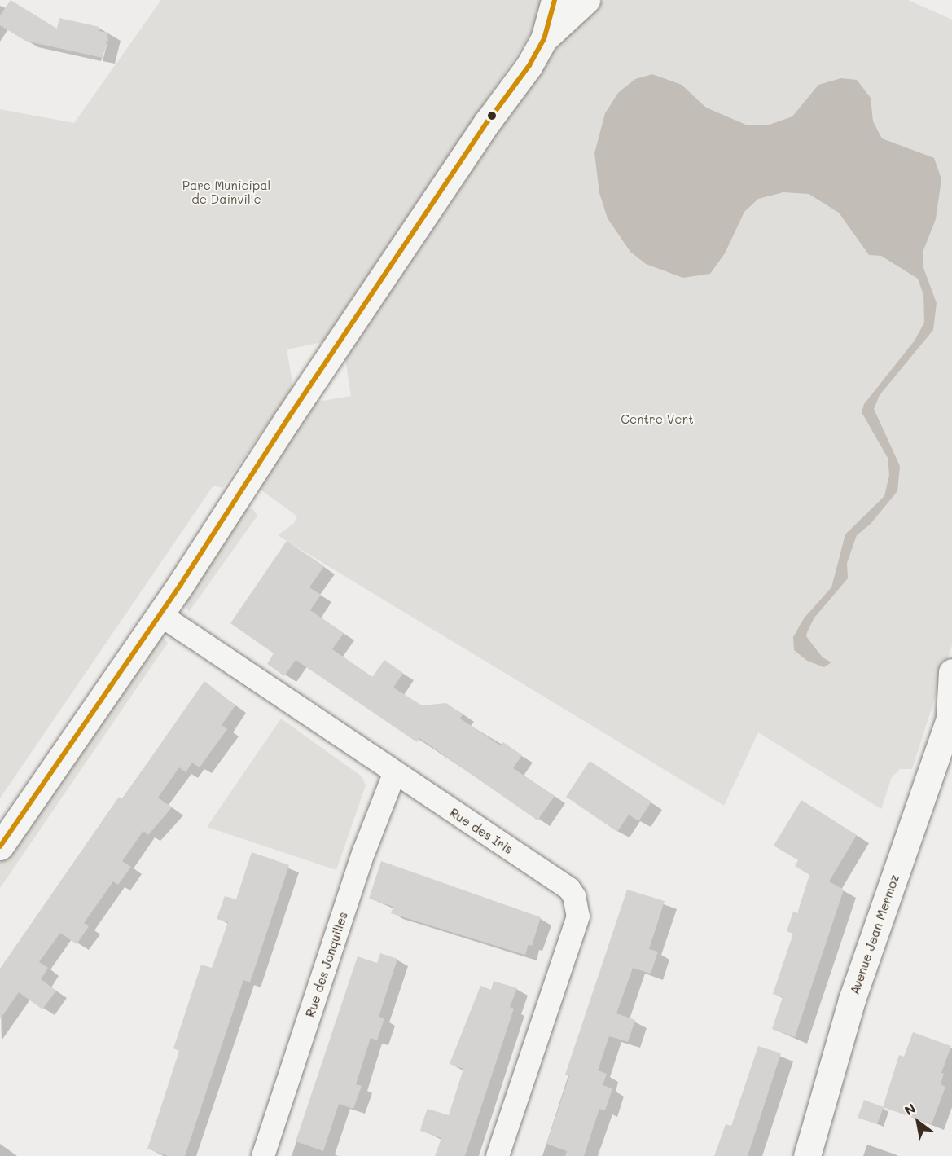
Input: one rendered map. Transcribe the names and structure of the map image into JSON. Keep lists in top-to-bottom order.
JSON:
{
  "streets": {
    "main road": ["Avenue Jean Mermoz"],
    "street": ["Rue des Iris", "Rue des Jonquilles"]
  },
  "crossings": [
    ["Rue des Iris", "Rue des Jonquilles"]
  ],
  "parks": ["Parc Municipal de Dainville", "Centre Vert"],
  "north": "top left"
}
